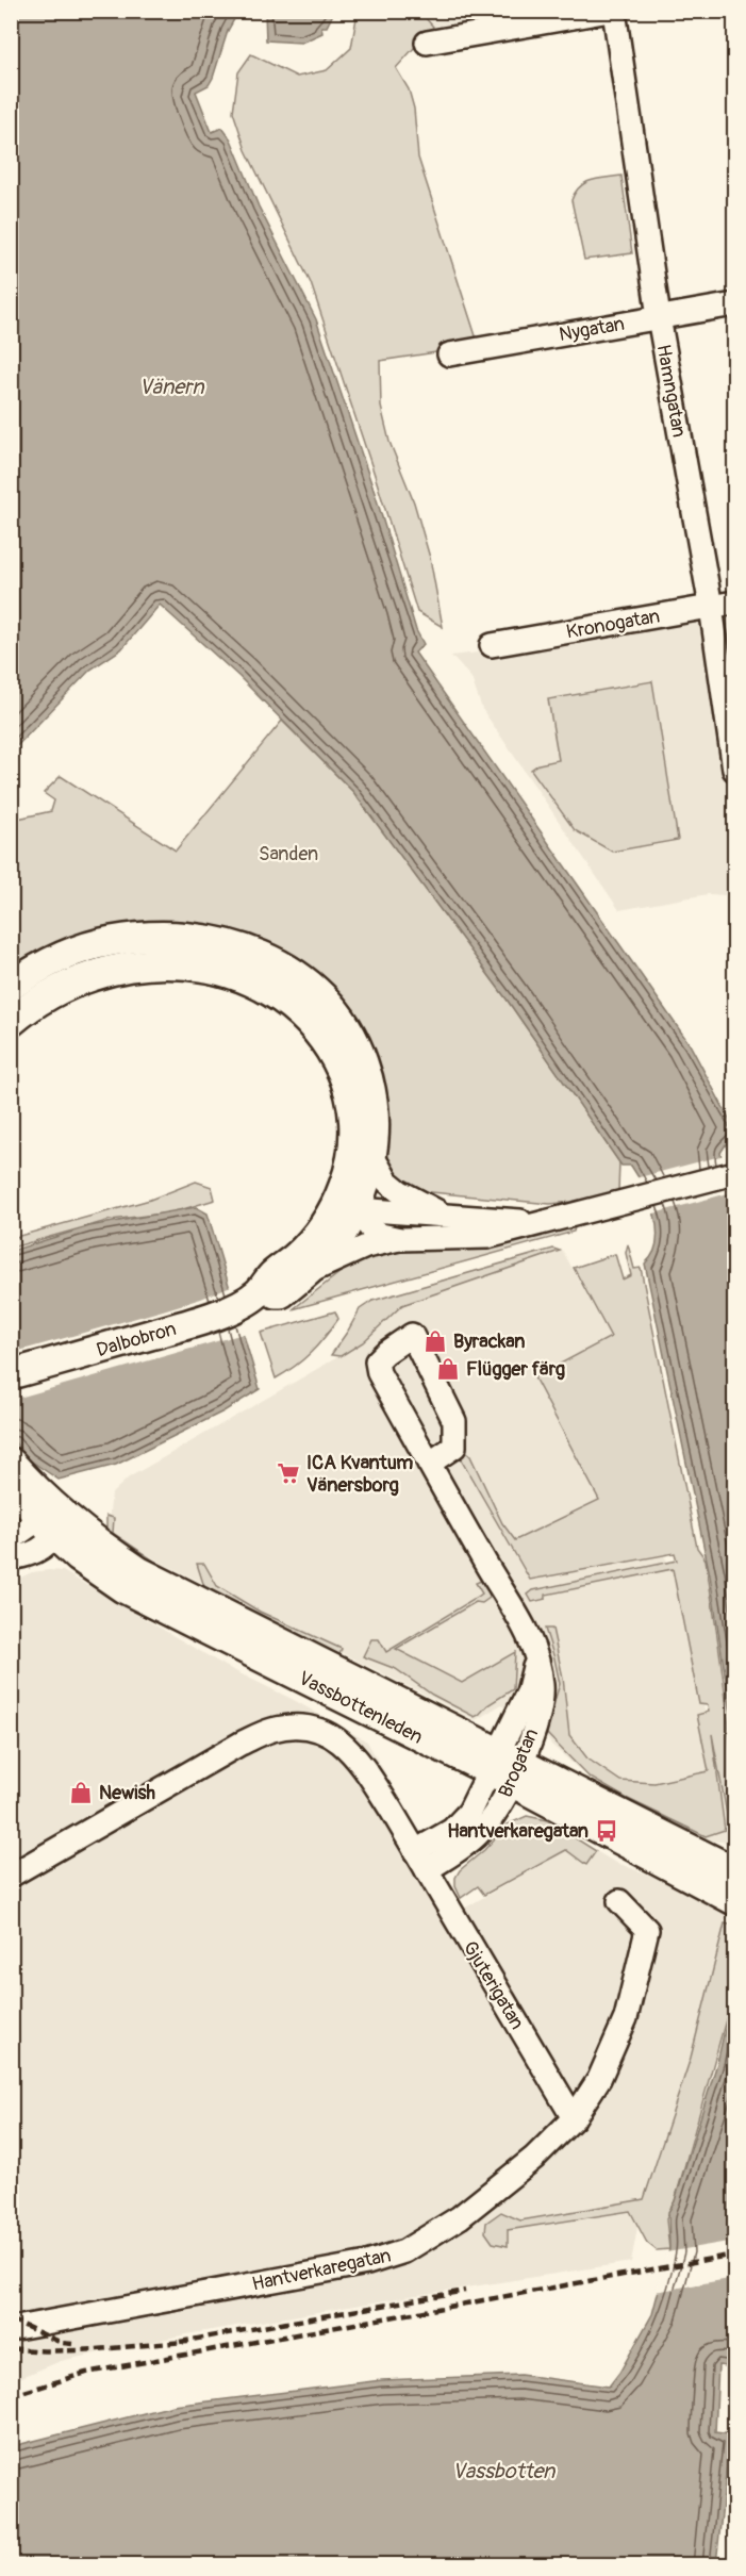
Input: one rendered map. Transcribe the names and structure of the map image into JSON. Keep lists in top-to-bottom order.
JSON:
{
  "streets": {
    "main road": ["Dalbobron", "Vassbottenleden"],
    "street": [
      "Nygatan",
      "Hamngatan",
      "Kronogatan",
      "Brogatan",
      "Gjuterigatan",
      "Hantverkaregatan"
    ]
  },
  "crossings": [
    ["Nygatan", "Hamngatan"],
    ["Hamngatan", "Kronogatan"],
    ["Vassbottenleden", "Brogatan"],
    ["Brogatan", "Gjuterigatan"],
    ["Gjuterigatan", "Hantverkaregatan"]
  ],
  "water": ["Vänern", "Vassbotten"],
  "parks": ["Sanden"],
  "places": {
    "shop": ["Byrackan", "Flügger färg", "Newish"],
    "supermarket": ["ICA Kvantum Vänersborg"],
    "bus stop": ["Hantverkaregatan"]
  }
}
